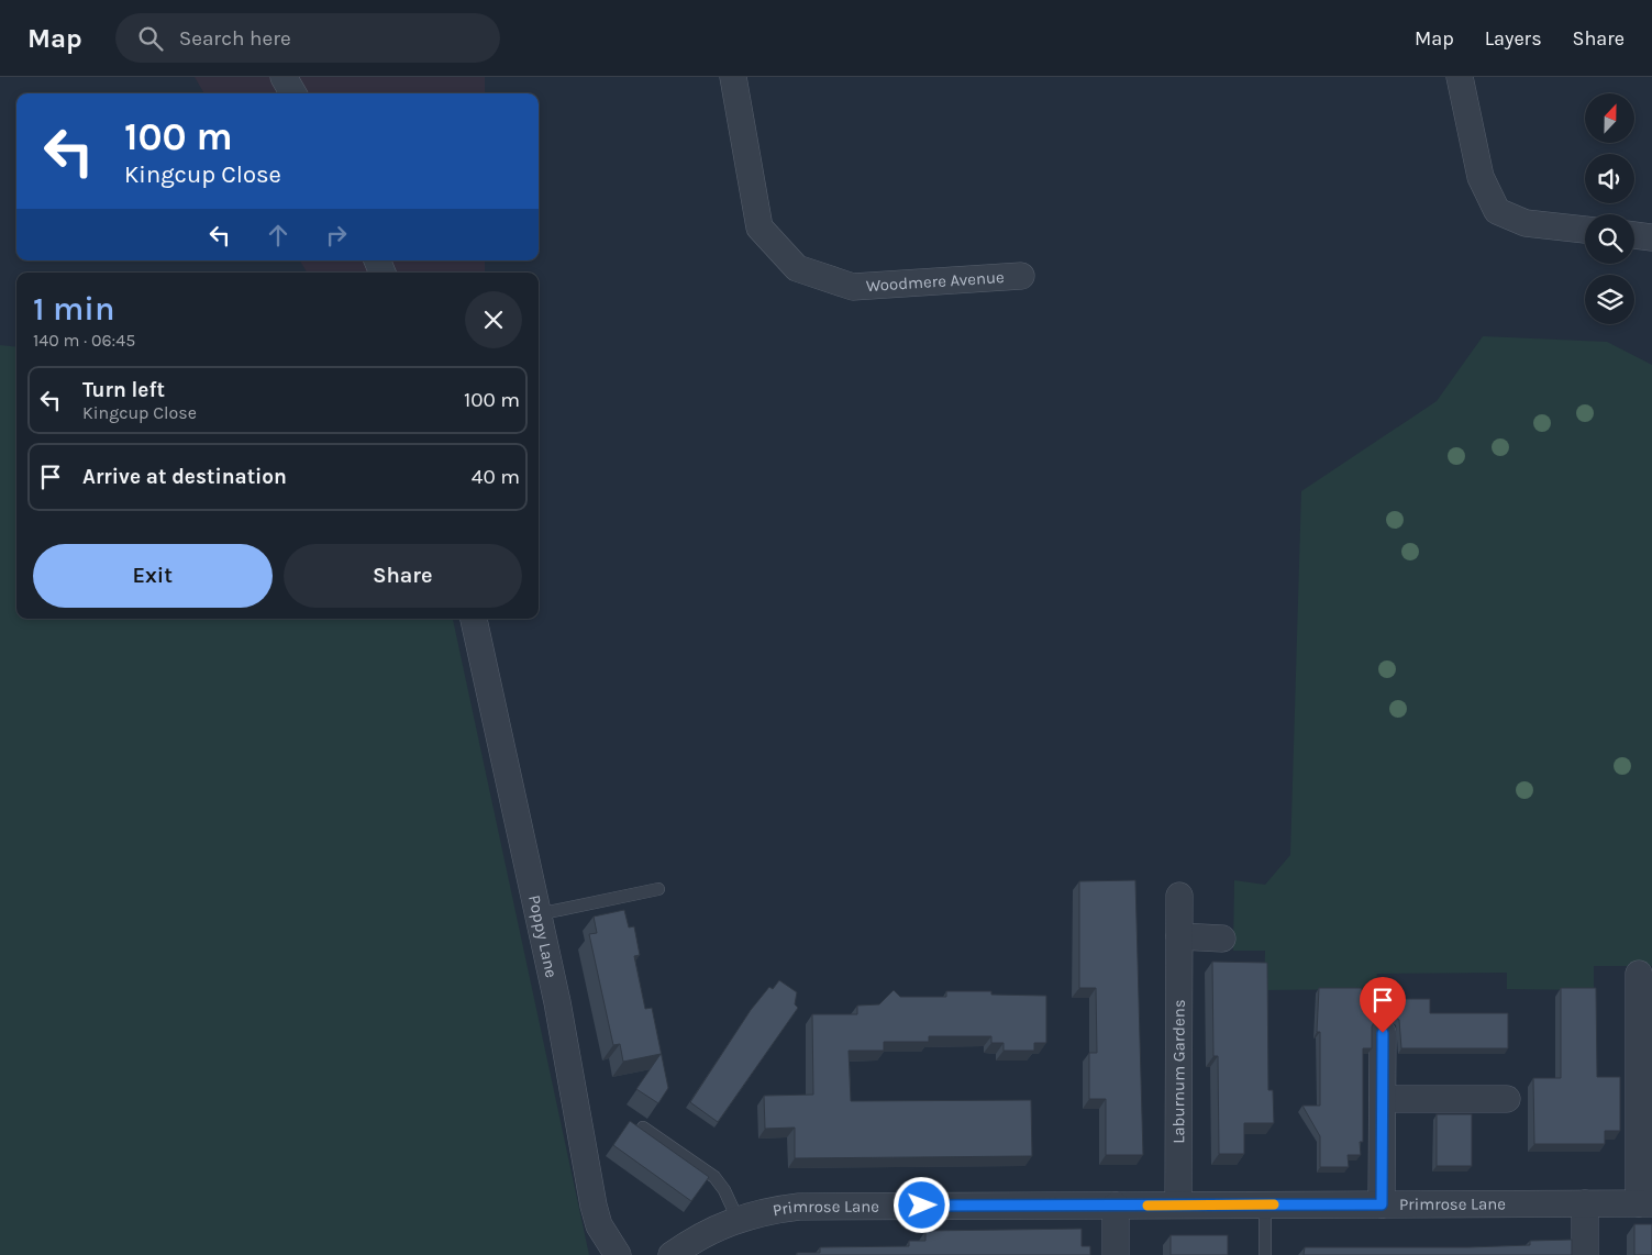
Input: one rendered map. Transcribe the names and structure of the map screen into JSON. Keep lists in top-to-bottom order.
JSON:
{
  "streets": {
    "street": [
      "Woodmere Avenue",
      "Poppy Lane",
      "Laburnum Gardens",
      "Primrose Lane"
    ]
  },
  "crossings": [
    ["Laburnum Gardens", "Primrose Lane"]
  ],
  "north": "top",
  "page": {
    "header": "Map",
    "search": "Search here",
    "nav": ["Map", "Layers", "Share"],
    "turn": ["100 m", "Kingcup Close"],
    "heading": ["1 min", "140 m · 06:45"],
    "list": [
      {
        "name": "Turn left",
        "note": "Kingcup Close",
        "value": "100 m"
      },
      {
        "name": "Arrive at destination",
        "value": "40 m"
      }
    ],
    "buttons": ["Exit", "Share"]
  }
}
